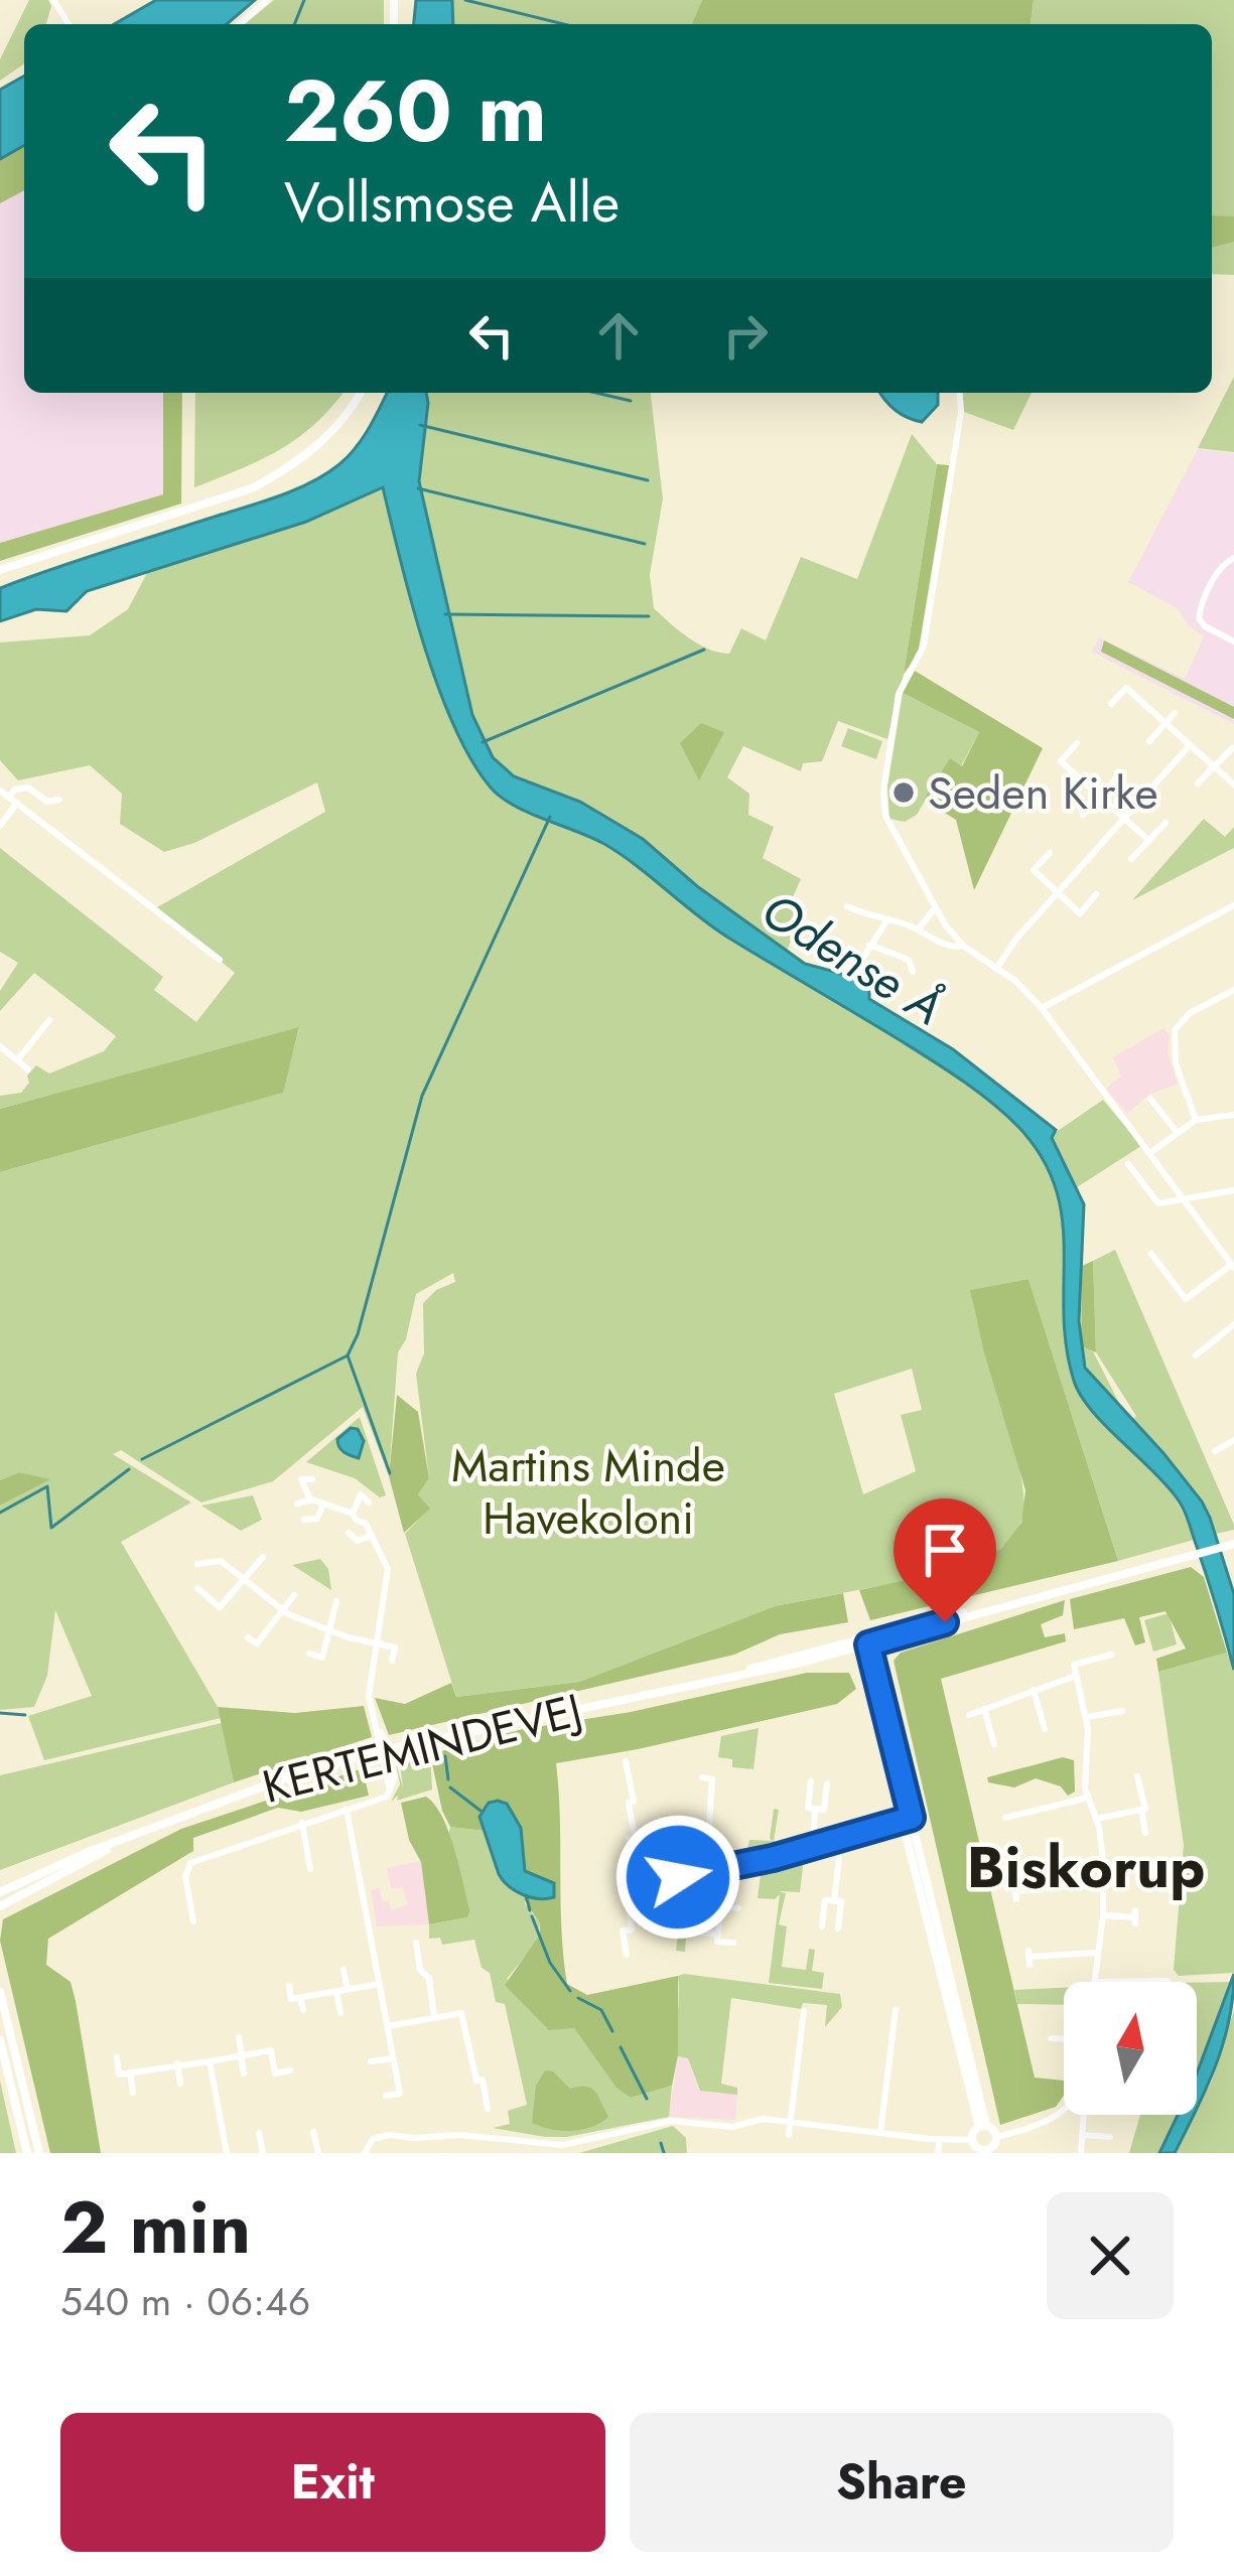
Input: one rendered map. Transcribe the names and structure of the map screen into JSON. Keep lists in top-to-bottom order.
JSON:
{
  "streets": {
    "main road": ["KERTEMINDEVEJ"]
  },
  "districts": ["Biskorup"],
  "water": ["Odense Å"],
  "parks": ["Martins Minde Havekoloni"],
  "places": ["Seden Kirke"],
  "north": "top",
  "page": {
    "turn": ["260 m", "Vollsmose Alle"],
    "heading": ["2 min", "540 m · 06:46"],
    "buttons": ["Exit", "Share"]
  }
}
